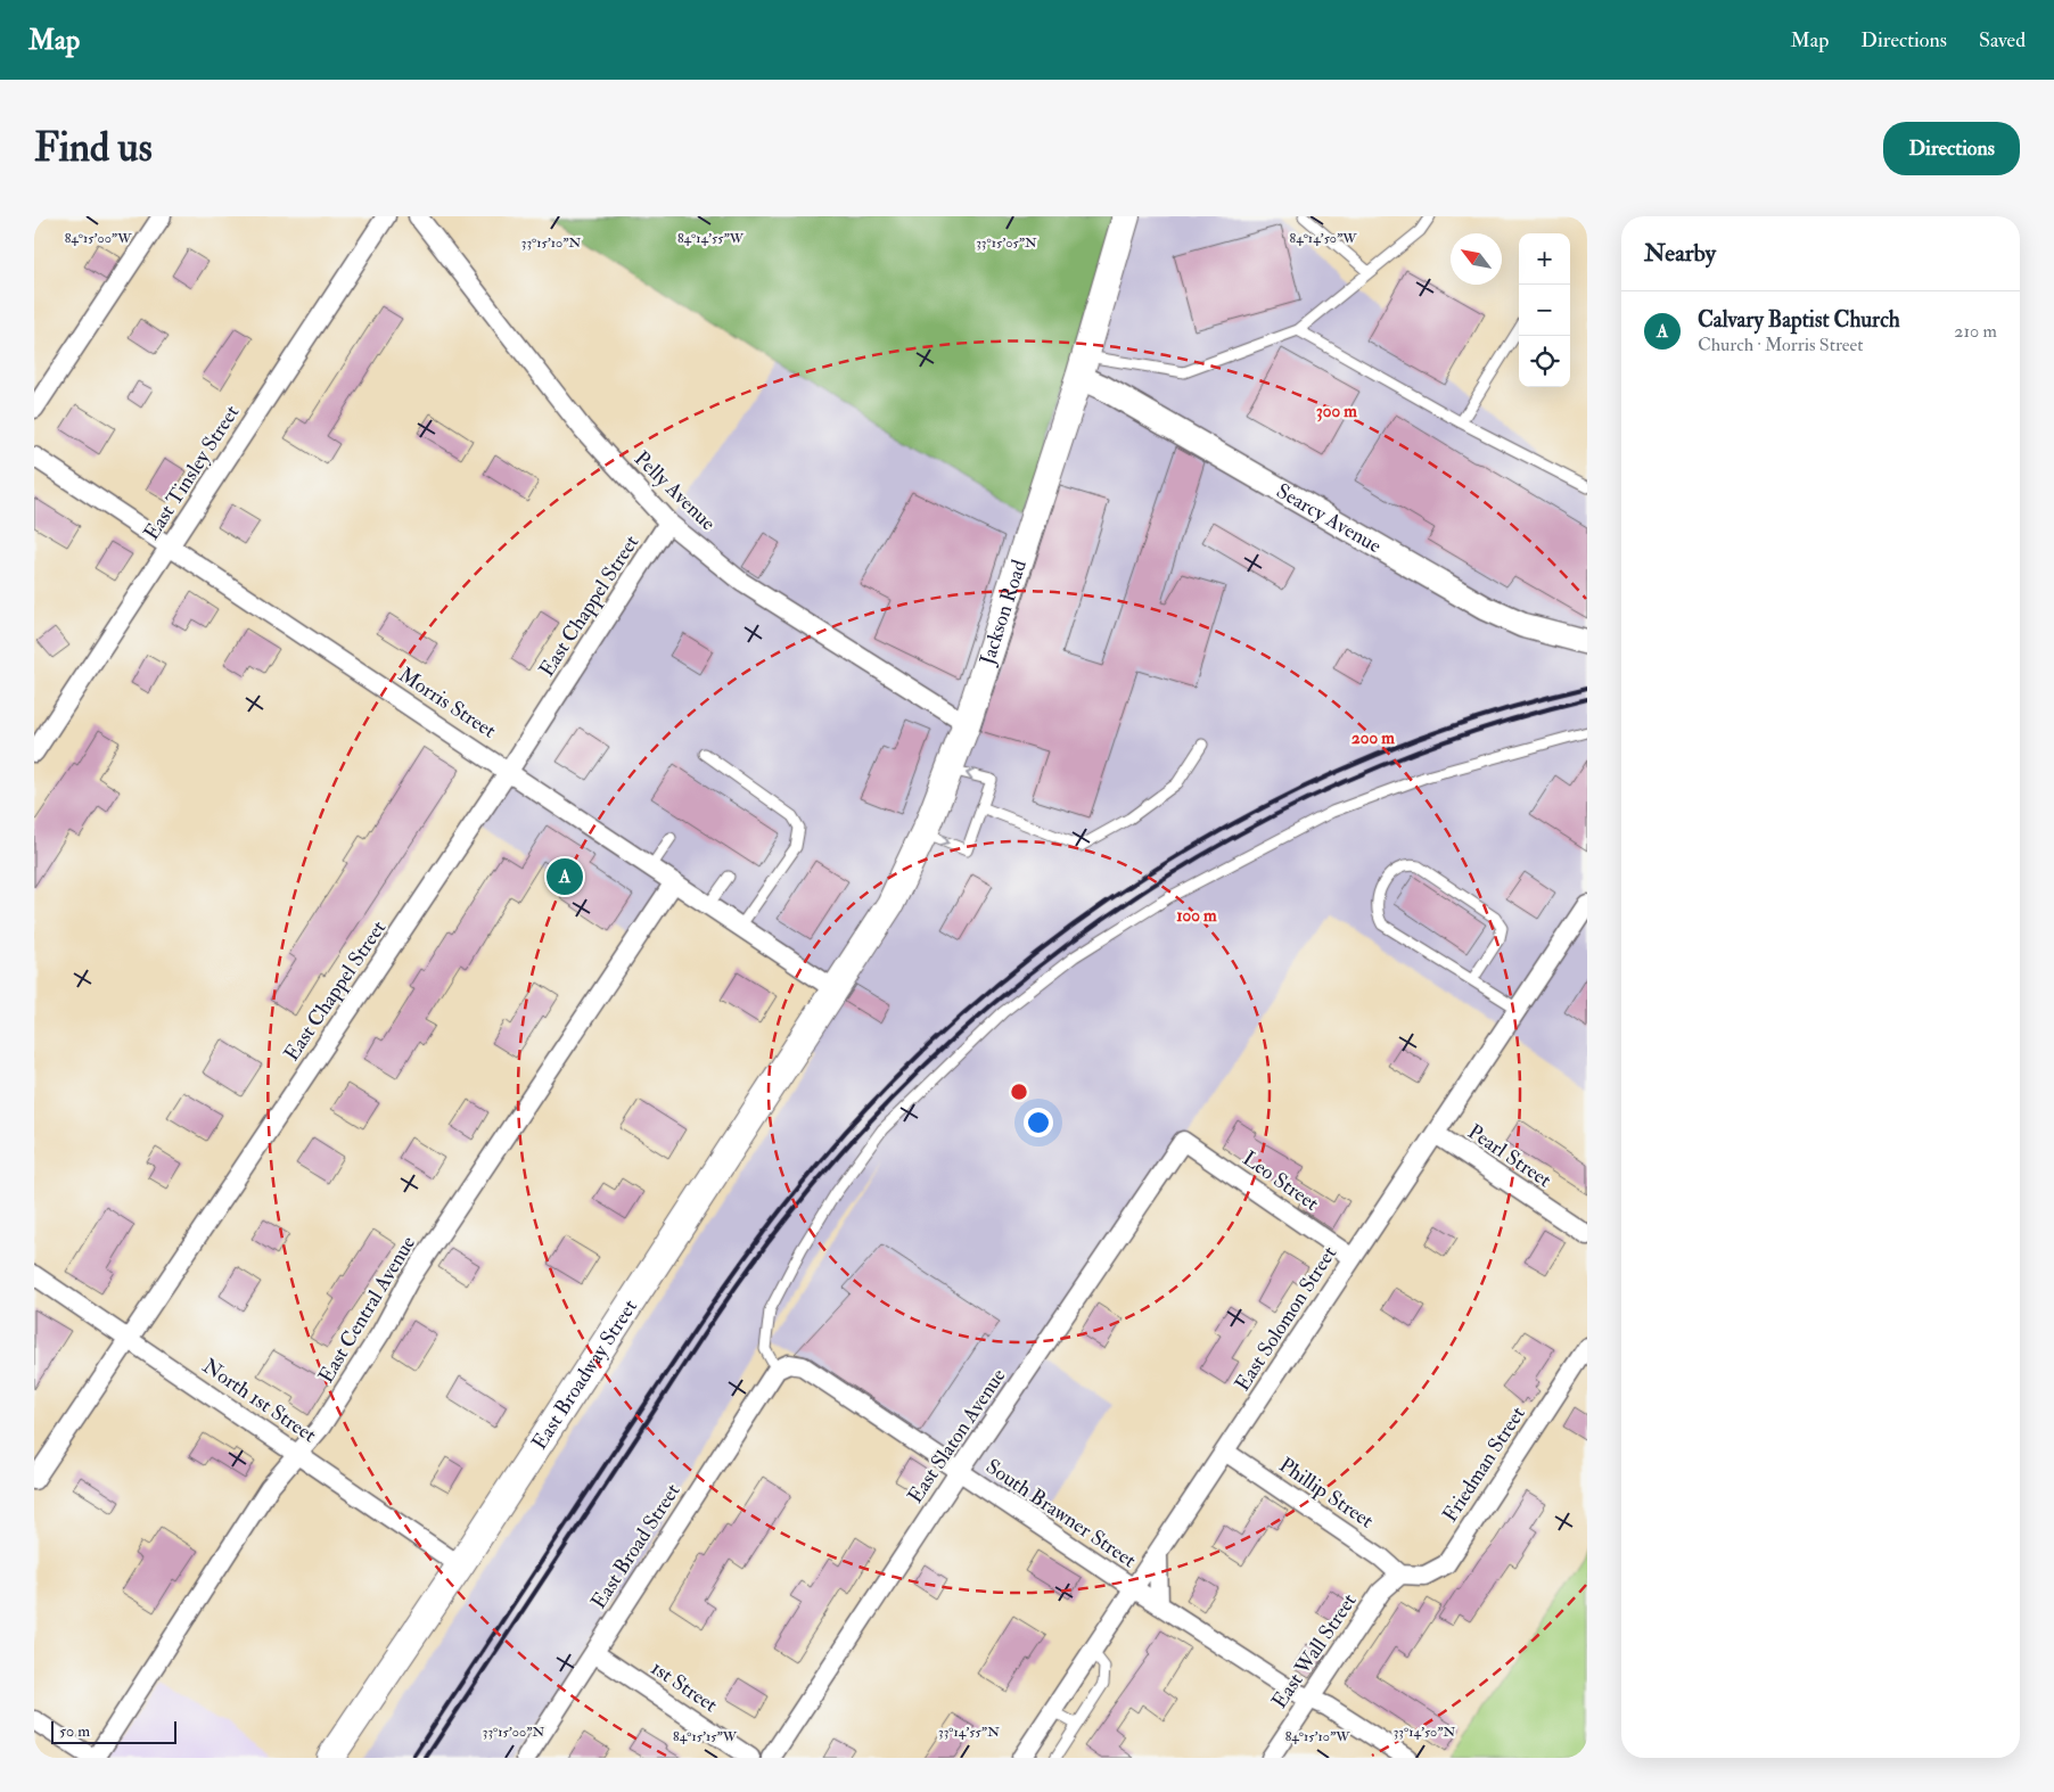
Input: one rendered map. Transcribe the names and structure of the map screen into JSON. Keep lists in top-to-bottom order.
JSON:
{
  "streets": {
    "main road": ["Jackson Road", "East Broadway Street"],
    "street": [
      "East Tinsley Street",
      "Pelly Avenue",
      "Searcy Avenue",
      "East Chappel Street",
      "Morris Street",
      "Pearl Street",
      "Leo Street",
      "East Central Avenue",
      "East Solomon Street",
      "North 1st Street",
      "East Slaton Avenue",
      "Friedman Street",
      "Phillip Street",
      "South Brawner Street",
      "East Broad Street",
      "East Wall Street",
      "1st Street"
    ]
  },
  "crossings": [
    ["East Tinsley Street", "Morris Street"],
    ["Pelly Avenue", "East Chappel Street"],
    ["Pelly Avenue", "Jackson Road"],
    ["Searcy Avenue", "Jackson Road"],
    ["East Chappel Street", "Morris Street"],
    ["East Chappel Street", "North 1st Street"],
    ["Jackson Road", "Morris Street"],
    ["Jackson Road", "East Broadway Street"],
    ["Morris Street", "East Central Avenue"],
    ["Morris Street", "East Broadway Street"],
    ["Pearl Street", "East Solomon Street"],
    ["Leo Street", "East Solomon Street"],
    ["Leo Street", "East Slaton Avenue"],
    ["East Central Avenue", "North 1st Street"],
    ["East Solomon Street", "Phillip Street"],
    ["East Solomon Street", "South Brawner Street"],
    ["East Broadway Street", "North 1st Street"],
    ["East Slaton Avenue", "South Brawner Street"],
    ["Friedman Street", "Phillip Street"],
    ["Friedman Street", "East Wall Street"],
    ["Phillip Street", "East Wall Street"],
    ["South Brawner Street", "East Broad Street"],
    ["South Brawner Street", "East Wall Street"],
    ["East Broad Street", "1st Street"]
  ],
  "scale_bar": "50 m",
  "north": "top left",
  "page": {
    "header": "Map",
    "nav": ["Map", "Directions", "Saved"],
    "buttons": "Directions",
    "title": "Find us",
    "heading": "Nearby",
    "map_buttons": ["+", "−"],
    "list": [
      {
        "mark": "A",
        "name": "Calvary Baptist Church",
        "note": "Church · Morris Street",
        "value": "210 m"
      }
    ],
    "pins": "A",
    "scale": "50 m"
  },
  "coordinates": [
    "84°14'55\"W",
    "84°14'50\"W",
    "84°15'00\"W",
    "33°15'10\"N",
    "33°15'05\"N",
    "33°15'00\"N",
    "33°14'55\"N",
    "33°14'50\"N",
    "84°15'15\"W",
    "84°15'10\"W"
  ],
  "rings": ["300 m", "200 m", "100 m"]
}
